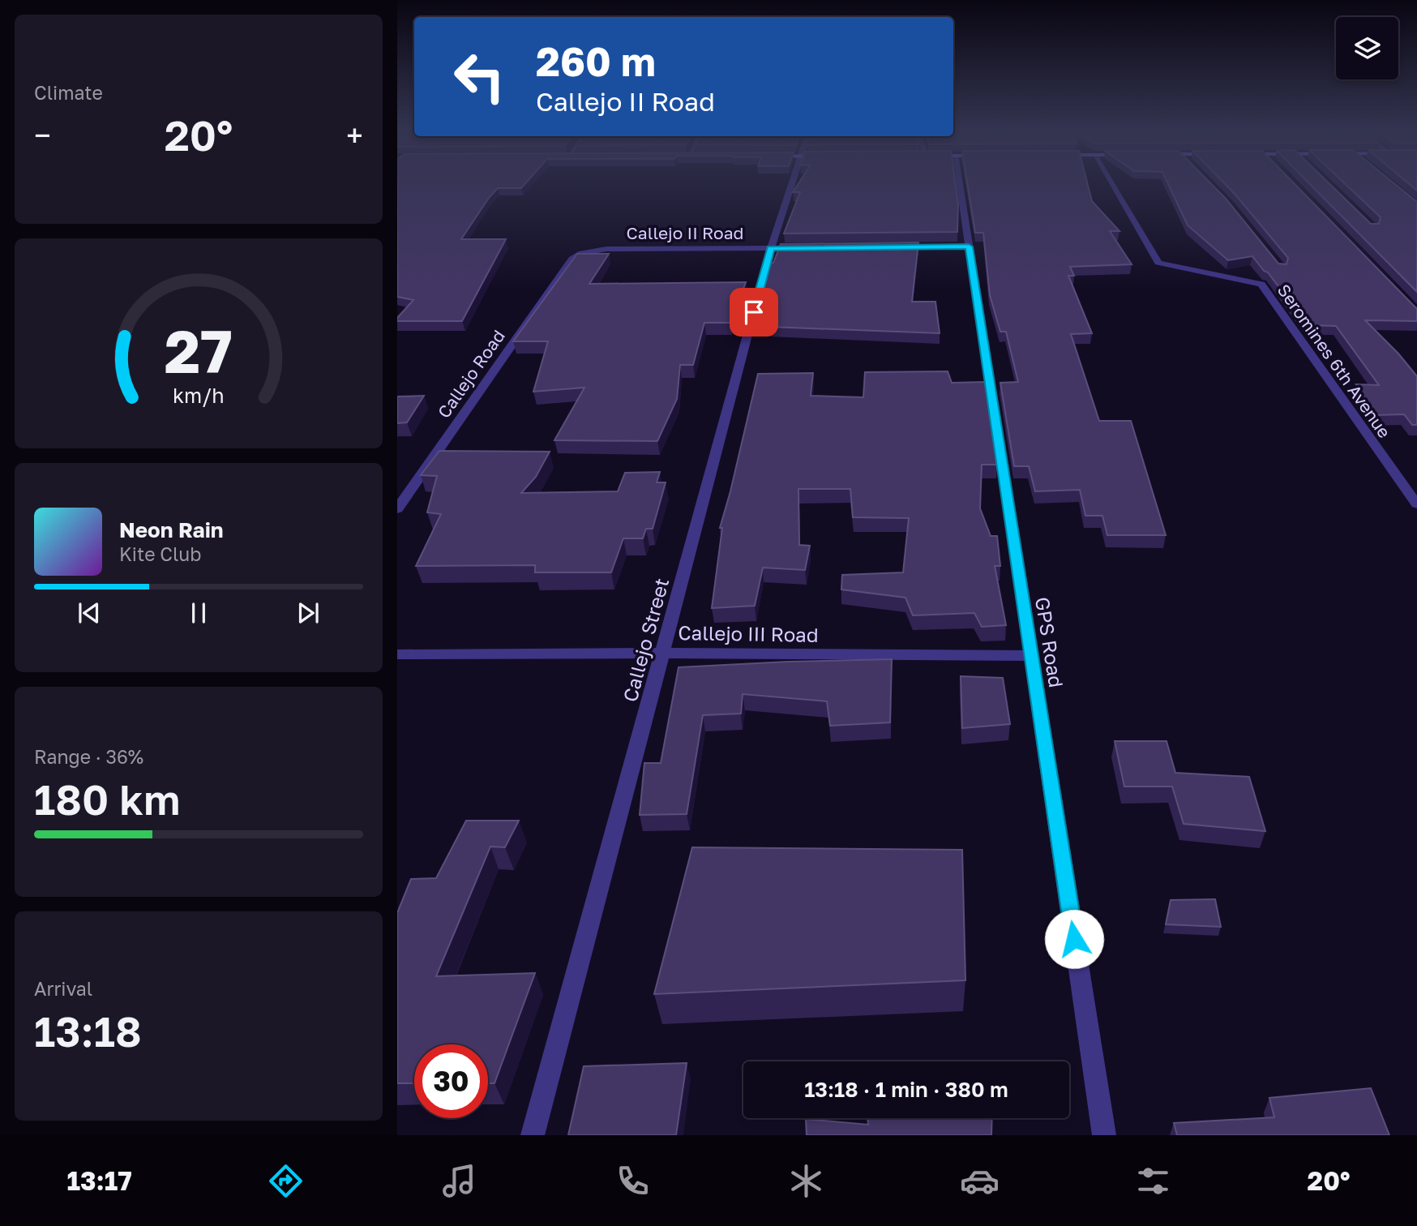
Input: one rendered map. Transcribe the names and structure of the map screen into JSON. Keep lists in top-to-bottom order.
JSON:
{
  "streets": {
    "street": [
      "Callejo II Road",
      "Seromines 6th Avenue",
      "Callejo Road",
      "Callejo III Road",
      "Callejo Street",
      "GPS Road"
    ]
  },
  "crossings": [
    ["Callejo II Road", "Callejo Road"],
    ["Callejo II Road", "Callejo Street"],
    ["Callejo III Road", "Callejo Street"],
    ["Callejo III Road", "GPS Road"]
  ],
  "page": {
    "tile": [
      "Climate",
      ["Range · 36%", "180 km"],
      ["Arrival", "13:18"]
    ],
    "turn": ["260 m", "Callejo II Road"],
    "heat": ["−", "20°", "+"],
    "song": ["Neon Rain", "Kite Club"],
    "limit": "30",
    "trip": "13:18 · 1 min · 380 m",
    "tabs": ["13:17", "20°"],
    "gauge": ["27", "km/h"]
  }
}
